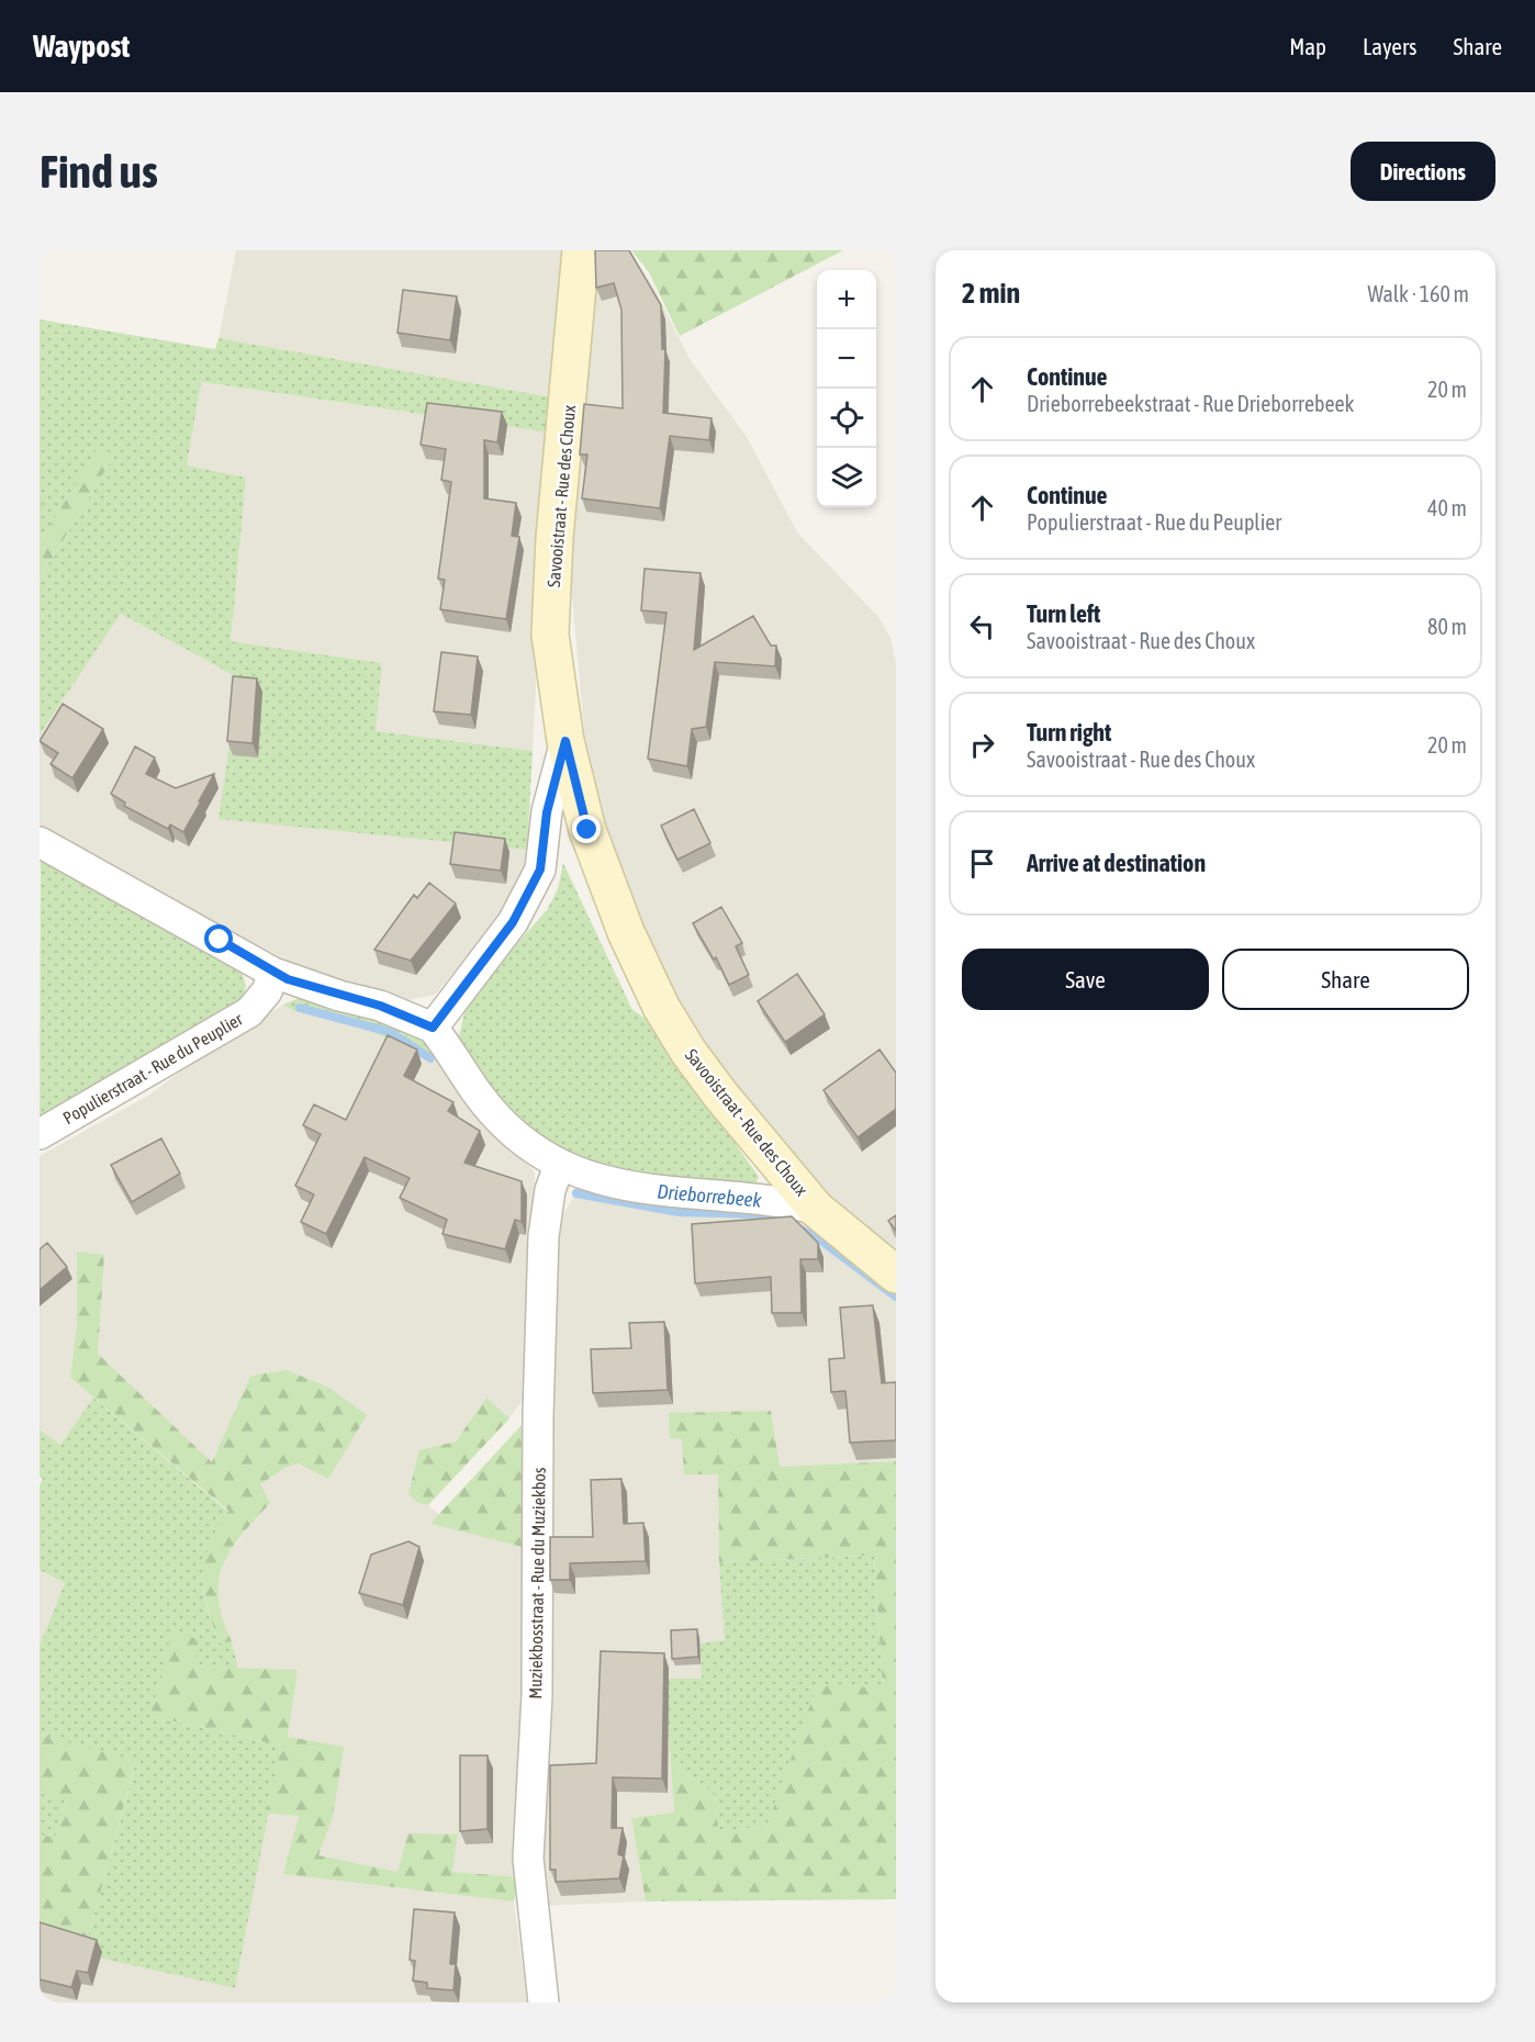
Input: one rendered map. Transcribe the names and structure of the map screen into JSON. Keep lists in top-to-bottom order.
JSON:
{
  "streets": {
    "main road": ["Savooistraat - Rue des Choux"],
    "street": ["Populierstraat - Rue du Peuplier", "Muziekbosstraat - Rue du Muziekbos"]
  },
  "crossings": [
    ["Savooistraat - Rue des Choux", "Muziekbosstraat - Rue du Muziekbos"]
  ],
  "water": ["Drieborrebeek"],
  "page": {
    "header": "Waypost",
    "nav": ["Map", "Layers", "Share"],
    "buttons": [
      "Directions",
      ["Save", "Share"]
    ],
    "title": "Find us",
    "heading": ["2 min", "Walk · 160 m"],
    "map_buttons": ["+", "−"],
    "list": [
      ["Continue", "Drieborrebeekstraat - Rue Drieborrebeek", "20 m"],
      ["Continue", "Populierstraat - Rue du Peuplier", "40 m"],
      ["Turn left", "Savooistraat - Rue des Choux", "80 m"],
      ["Turn right", "Savooistraat - Rue des Choux", "20 m"],
      "Arrive at destination"
    ]
  }
}
